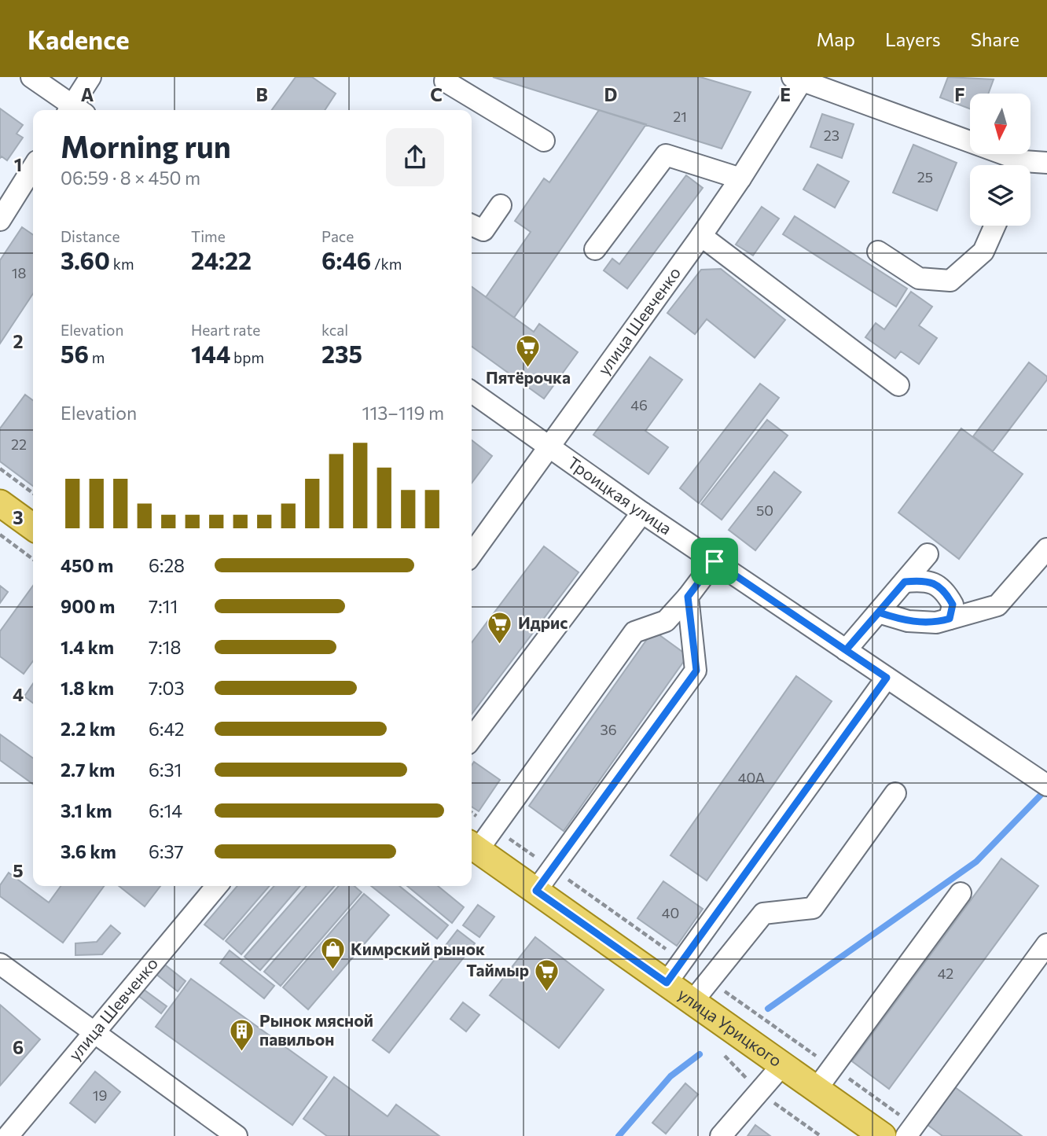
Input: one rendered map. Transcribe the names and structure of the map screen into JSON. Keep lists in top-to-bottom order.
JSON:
{
  "streets": {
    "main road": ["улица Урицкого"],
    "street": ["улица Шевченко", "Троицкая улица"]
  },
  "crossings": [
    ["улица Шевченко", "Троицкая улица"]
  ],
  "places": {
    "supermarket": ["Пятёрочка", "Идрис", "Таймыр"],
    "shop": ["Кимрский рынок"],
    "building": ["Рынок мясной павильон"]
  },
  "house_numbers": [
    "21",
    "23",
    "25",
    "18",
    "46",
    "22",
    "50",
    "36",
    "40А",
    "40",
    "42",
    "19"
  ],
  "north": "bottom",
  "page": {
    "header": "Kadence",
    "nav": ["Map", "Layers", "Share"],
    "heading": ["Morning run", "06:59 · 8 × 450 m"],
    "stats": [
      ["Distance", "3.60 km"],
      ["Time", "24:22"],
      ["Pace", "6:46 /km"],
      ["Elevation", "56 m"],
      ["Heart rate", "144 bpm"],
      ["kcal", "235"]
    ],
    "chart": ["Elevation", "113–119 m"],
    "list": [
      {
        "name": "450 m",
        "note": "6:28"
      },
      {
        "name": "900 m",
        "note": "7:11"
      },
      {
        "name": "1.4 km",
        "note": "7:18"
      },
      {
        "name": "1.8 km",
        "note": "7:03"
      },
      {
        "name": "2.2 km",
        "note": "6:42"
      },
      {
        "name": "2.7 km",
        "note": "6:31"
      },
      {
        "name": "3.1 km",
        "note": "6:14"
      },
      {
        "name": "3.6 km",
        "note": "6:37"
      }
    ]
  },
  "grid": {
    "columns": [
      "A",
      "B",
      "C",
      "D",
      "E",
      "F"
    ],
    "rows": [
      "1",
      "2",
      "3",
      "4",
      "5",
      "6"
    ]
  }
}
